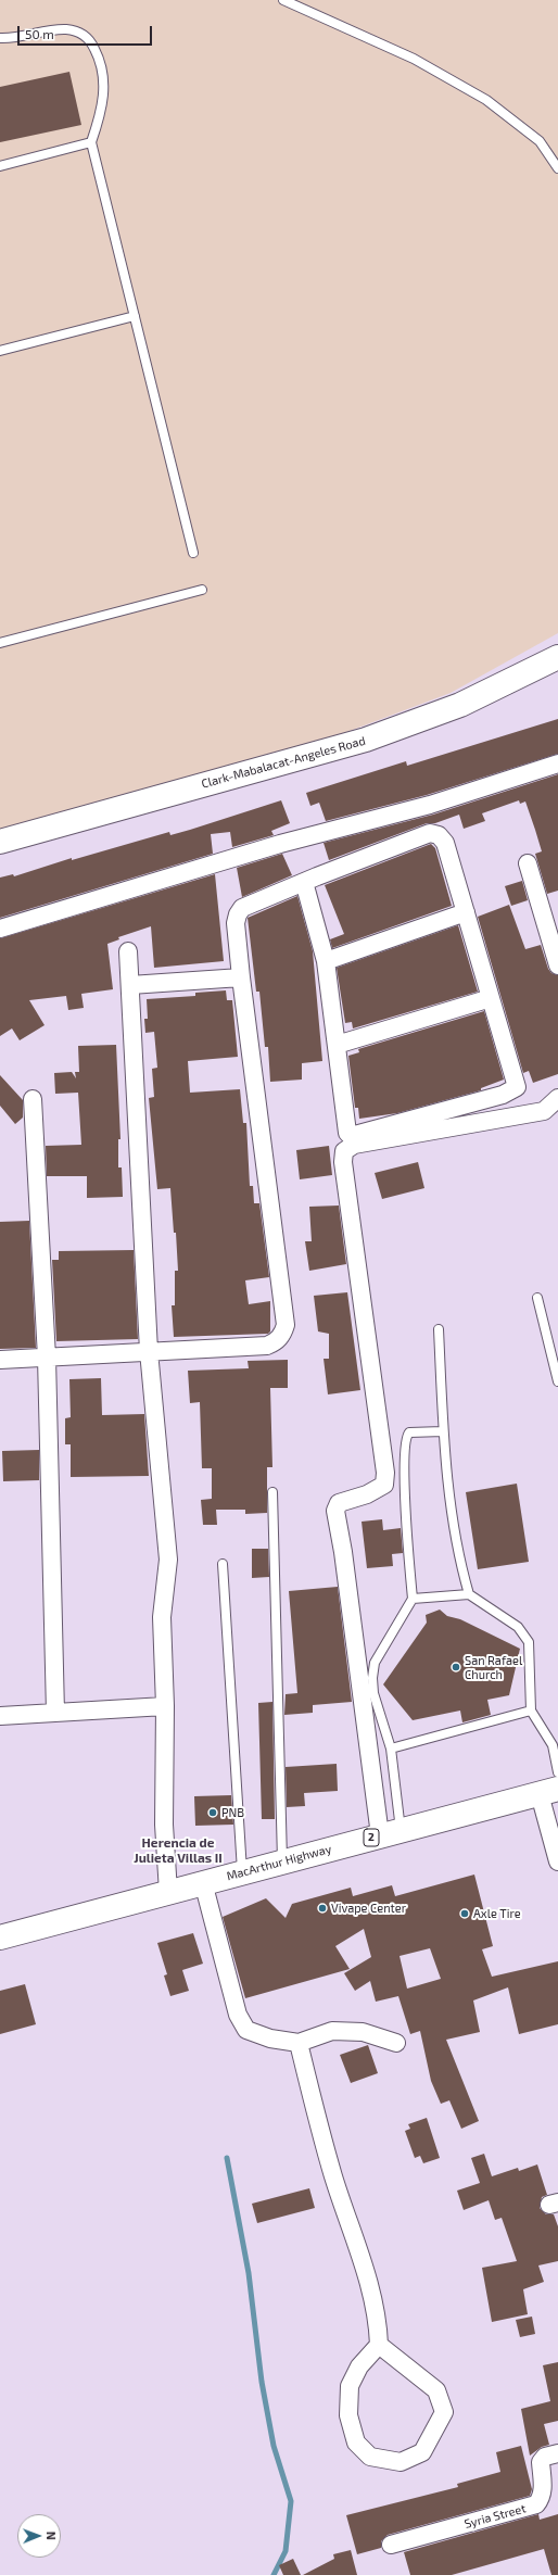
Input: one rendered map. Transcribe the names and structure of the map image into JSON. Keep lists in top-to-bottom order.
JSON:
{
  "streets": {
    "main road": ["Clark-Mabalacat-Angeles Road", "2", "MacArthur Highway"],
    "street": ["Syria Street"]
  },
  "districts": ["Herencia de Julieta Villas II"],
  "places": [
    "San Rafael Church",
    "PNB",
    "Vivape Center",
    "Axle Tire"
  ],
  "scale_bar": "50 m",
  "north": "right"
}
